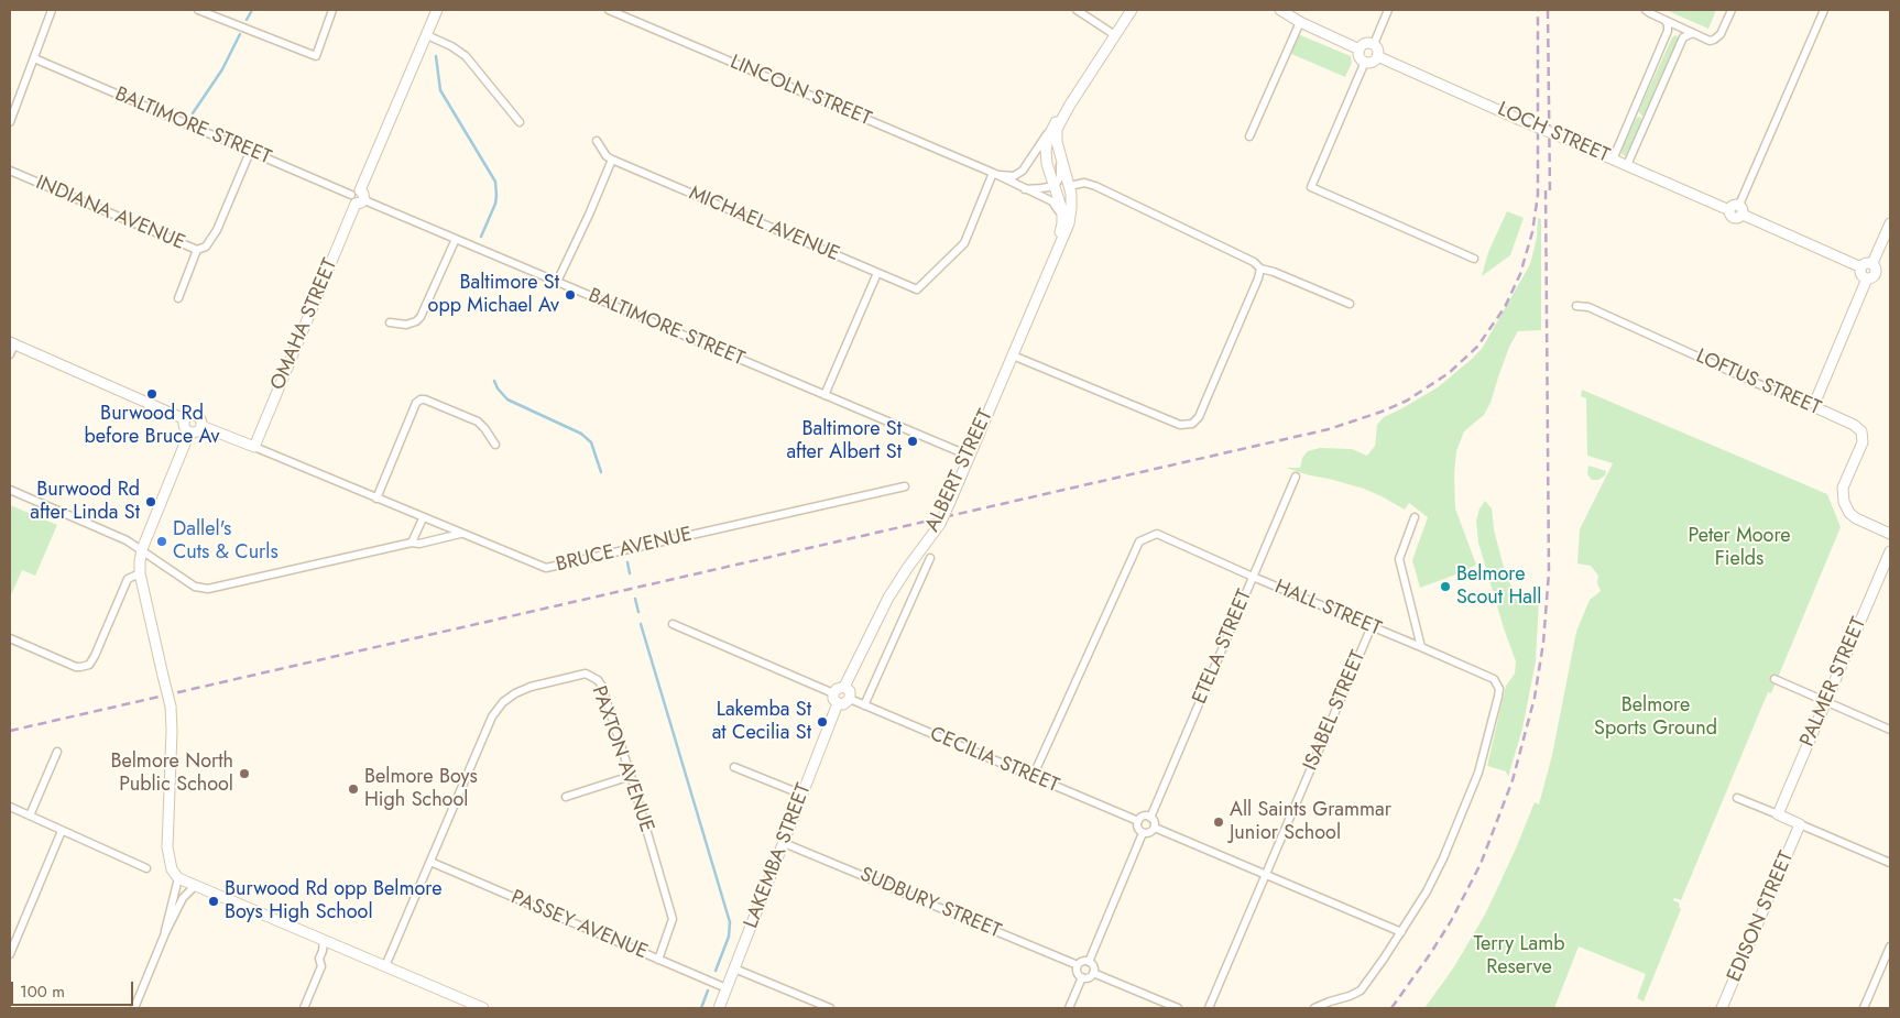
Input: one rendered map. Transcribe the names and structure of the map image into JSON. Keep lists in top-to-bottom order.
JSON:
{
  "streets": {
    "main road": [
      "LOCH STREET",
      "OMAHA STREET",
      "LOFTUS STREET",
      "ALBERT STREET",
      "BRUCE AVENUE",
      "PALMER STREET",
      "LAKEMBA STREET",
      "EDISON STREET"
    ],
    "street": [
      "LINCOLN STREET",
      "BALTIMORE STREET",
      "INDIANA AVENUE",
      "MICHAEL AVENUE",
      "HALL STREET",
      "ETELA STREET",
      "ISABEL STREET",
      "PAXTON AVENUE",
      "CECILIA STREET",
      "SUDBURY STREET",
      "PASSEY AVENUE"
    ]
  },
  "crossings": [
    ["LINCOLN STREET", "MICHAEL AVENUE"],
    ["LINCOLN STREET", "ALBERT STREET"],
    ["BALTIMORE STREET", "INDIANA AVENUE"],
    ["BALTIMORE STREET", "OMAHA STREET"],
    ["BALTIMORE STREET", "ALBERT STREET"],
    ["OMAHA STREET", "BRUCE AVENUE"],
    ["ALBERT STREET", "CECILIA STREET"],
    ["ALBERT STREET", "LAKEMBA STREET"],
    ["HALL STREET", "ETELA STREET"],
    ["HALL STREET", "ISABEL STREET"],
    ["HALL STREET", "CECILIA STREET"],
    ["ETELA STREET", "CECILIA STREET"],
    ["PAXTON AVENUE", "PASSEY AVENUE"],
    ["CECILIA STREET", "LAKEMBA STREET"],
    ["LAKEMBA STREET", "SUDBURY STREET"],
    ["LAKEMBA STREET", "PASSEY AVENUE"]
  ],
  "parks": ["Peter Moore Fields", "Belmore Sports Ground", "Terry Lamb Reserve"],
  "places": [
    "Baltimore St opp Michael Av",
    "Burwood Rd before Bruce Av",
    "Baltimore St after Albert St",
    "Burwood Rd after Linda St",
    "Dallel's Cuts & Curls",
    "Belmore Scout Hall",
    "Lakemba St at Cecilia St",
    "Belmore North Public School",
    "Belmore Boys High School",
    "All Saints Grammar Junior School",
    "Burwood Rd opp Belmore Boys High School"
  ],
  "scale_bar": "100 m"
}
